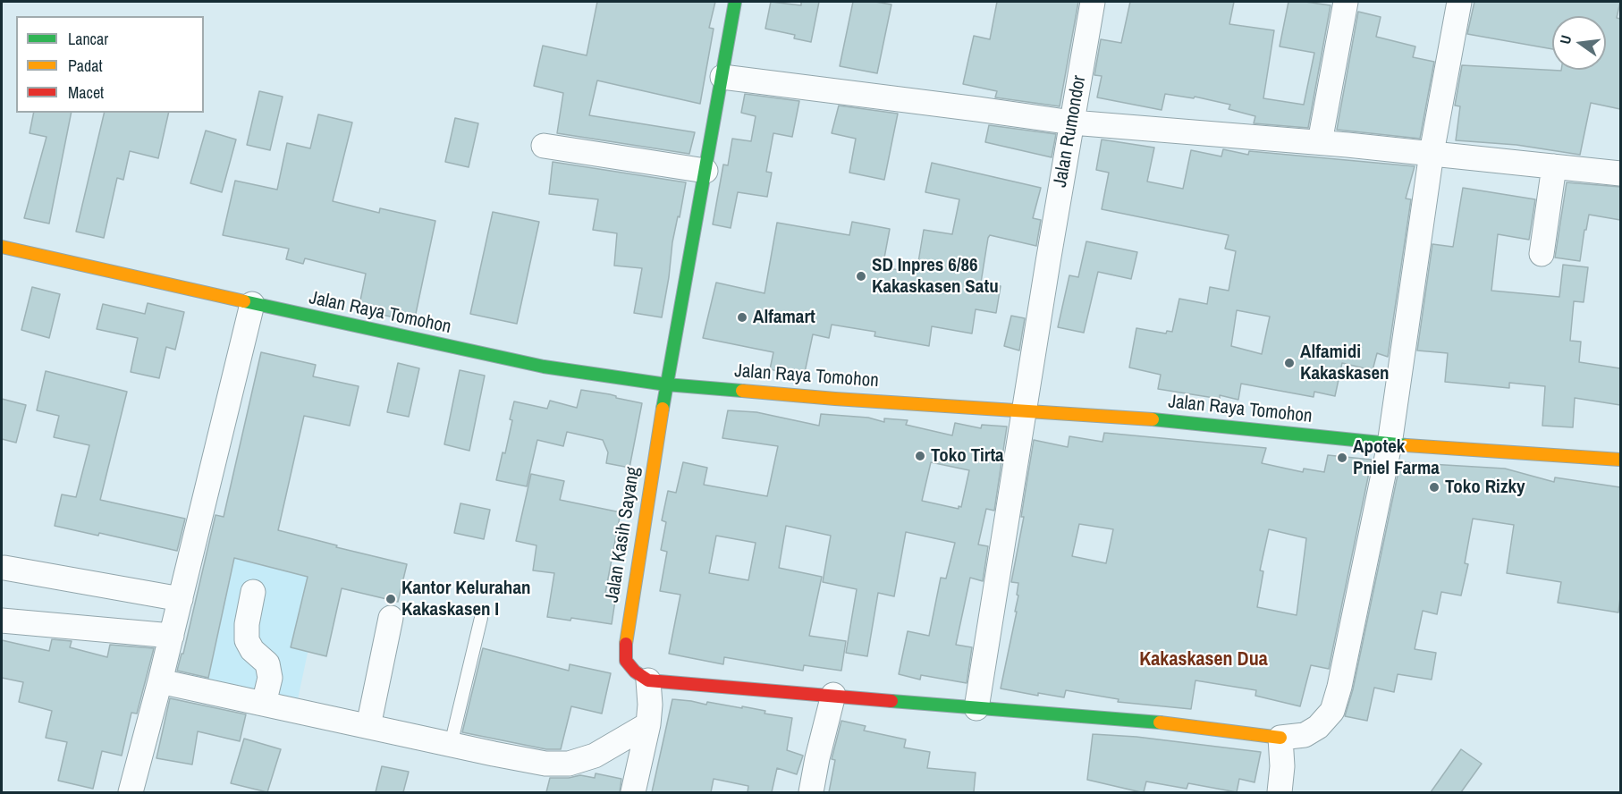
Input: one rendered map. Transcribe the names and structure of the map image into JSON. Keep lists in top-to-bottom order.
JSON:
{
  "streets": {
    "main road": ["Jalan Raya Tomohon", "Jalan Kasih Sayang"],
    "street": ["Jalan Rumondor"]
  },
  "crossings": [
    ["Jalan Rumondor", "Jalan Raya Tomohon"],
    ["Jalan Raya Tomohon", "Jalan Kasih Sayang"]
  ],
  "districts": ["Kakaskasen Dua"],
  "places": [
    "SD Inpres 6/86 Kakaskasen Satu",
    "Alfamart",
    "Alfamidi Kakaskasen",
    "Toko Tirta",
    "Apotek Pniel Farma",
    "Toko Rizky",
    "Kantor Kelurahan Kakaskasen I"
  ],
  "legend": ["Lancar", "Padat", "Macet"],
  "north": "left"
}
